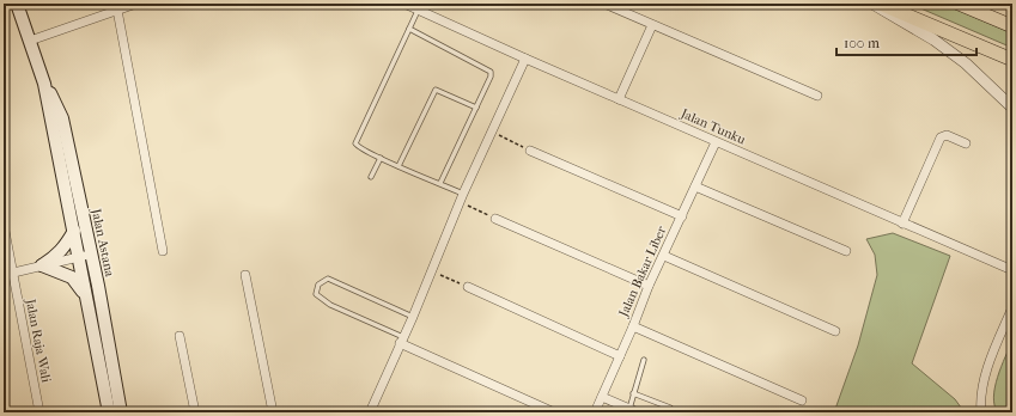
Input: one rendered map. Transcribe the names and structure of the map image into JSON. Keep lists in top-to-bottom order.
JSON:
{
  "streets": {
    "main road": ["Jalan Astana"],
    "street": ["Jalan Tunku", "Jalan Bakar Liber", "Jalan Raja Wali"]
  },
  "crossings": [
    ["Jalan Tunku", "Jalan Bakar Liber"]
  ],
  "scale_bar": "100 m"
}
